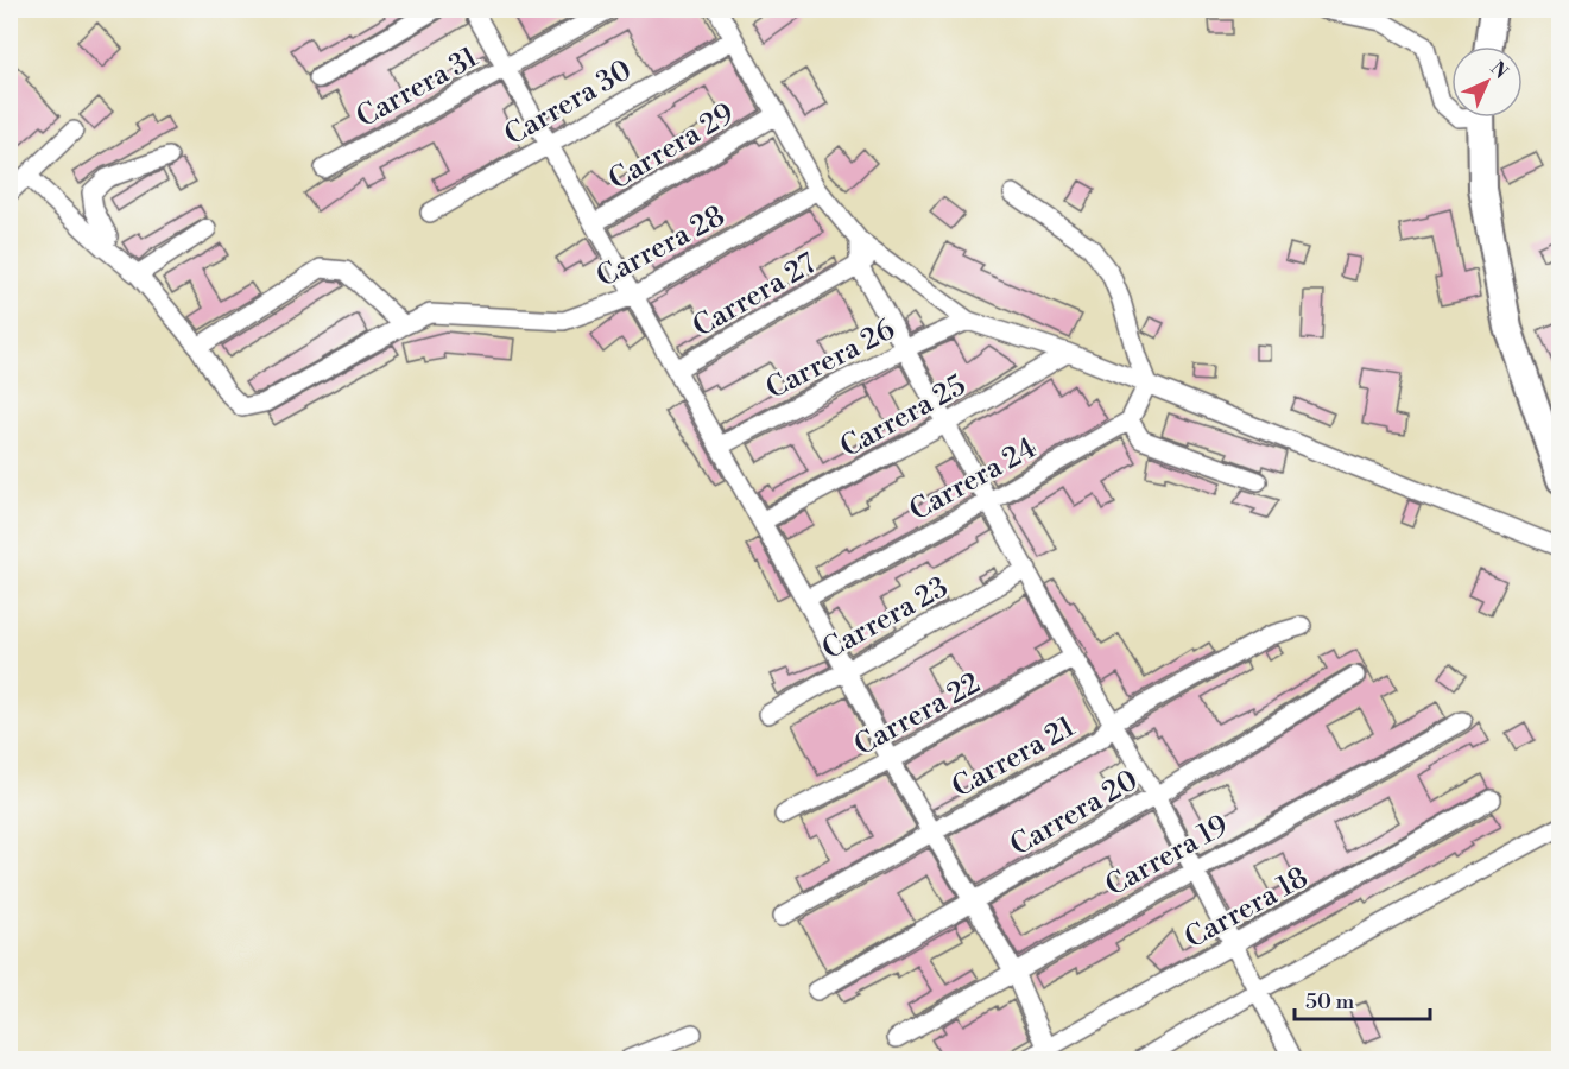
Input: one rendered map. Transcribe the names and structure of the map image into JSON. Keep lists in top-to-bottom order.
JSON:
{
  "streets": {
    "street": [
      "Carrera 31",
      "Carrera 30",
      "Carrera 29",
      "Carrera 28",
      "Carrera 27",
      "Carrera 26",
      "Carrera 25",
      "Carrera 24",
      "Carrera 23",
      "Carrera 22",
      "Carrera 21",
      "Carrera 20",
      "Carrera 19",
      "Carrera 18"
    ]
  },
  "scale_bar": "50 m",
  "north": "top right"
}
